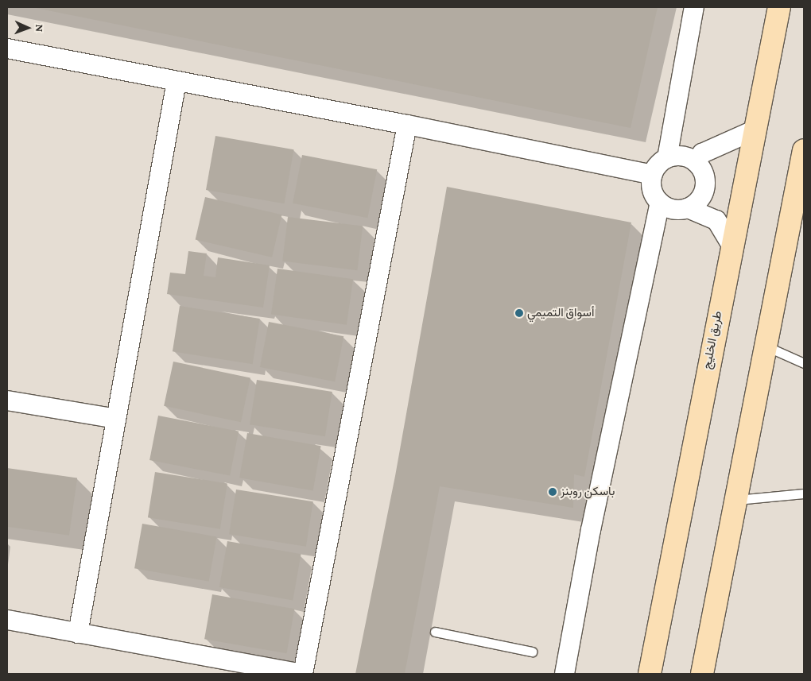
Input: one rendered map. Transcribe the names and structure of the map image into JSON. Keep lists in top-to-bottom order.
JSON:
{
  "streets": {
    "main road": ["طريق الخليج"]
  },
  "places": ["أسواق التميمي", "باسكن روبنز"],
  "north": "right"
}
